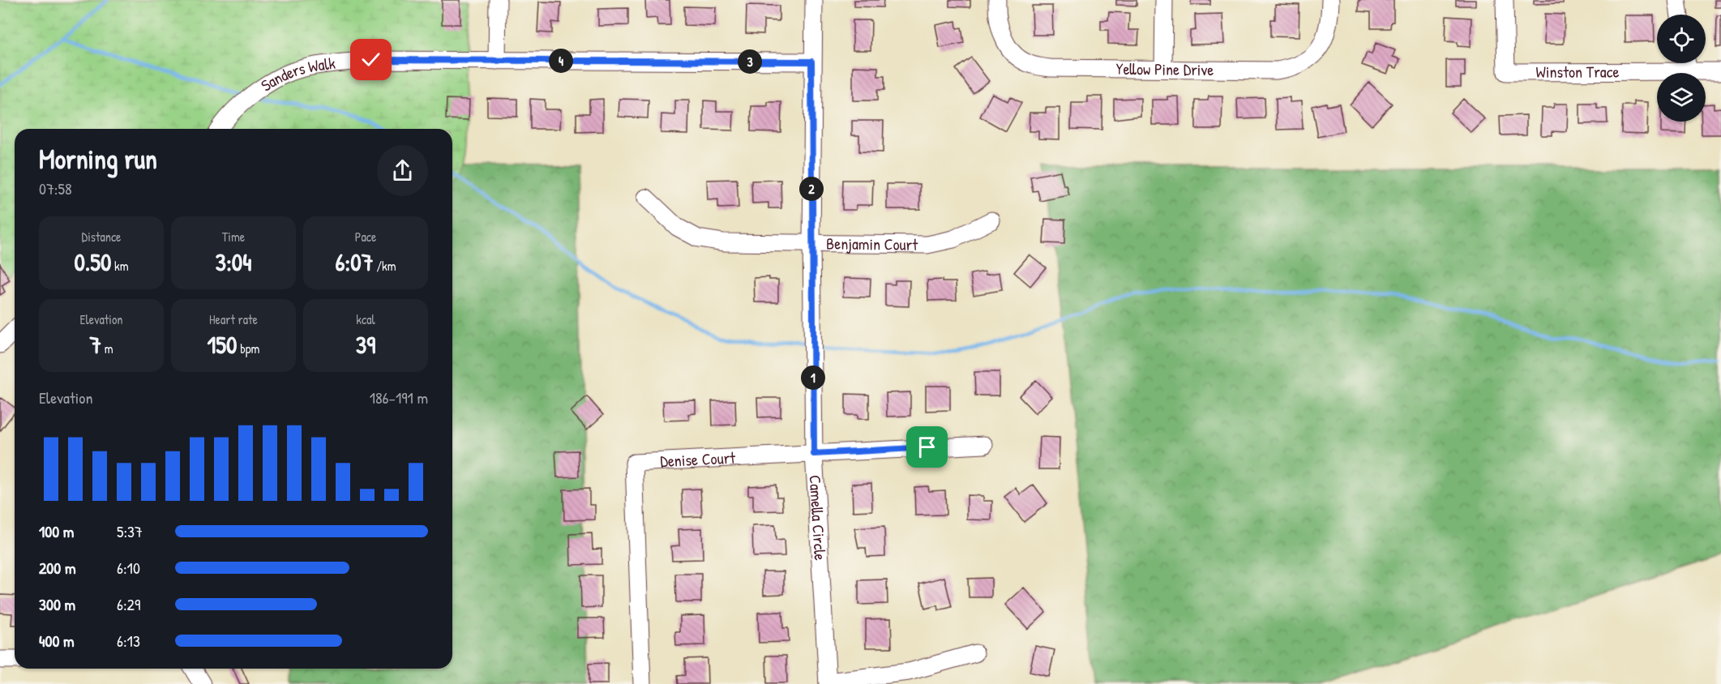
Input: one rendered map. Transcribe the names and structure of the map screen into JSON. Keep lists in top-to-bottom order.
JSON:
{
  "streets": {
    "street": [
      "Yellow Pine Drive",
      "Winston Trace",
      "Sanders Walk",
      "Benjamin Court",
      "Denise Court",
      "Camella Circle"
    ]
  },
  "crossings": [
    ["Sanders Walk", "Camella Circle"],
    ["Benjamin Court", "Camella Circle"],
    ["Denise Court", "Camella Circle"]
  ],
  "page": {
    "pins": [
      "4",
      "3",
      "2",
      "1"
    ],
    "heading": ["Morning run", "07:58"],
    "stats": [
      ["Distance", "0.50 km"],
      ["Time", "3:04"],
      ["Pace", "6:07 /km"],
      ["Elevation", "7 m"],
      ["Heart rate", "150 bpm"],
      ["kcal", "39"]
    ],
    "chart": ["Elevation", "186–191 m"],
    "list": [
      {
        "name": "100 m",
        "note": "5:37"
      },
      {
        "name": "200 m",
        "note": "6:10"
      },
      {
        "name": "300 m",
        "note": "6:29"
      },
      {
        "name": "400 m",
        "note": "6:13"
      }
    ]
  }
}
